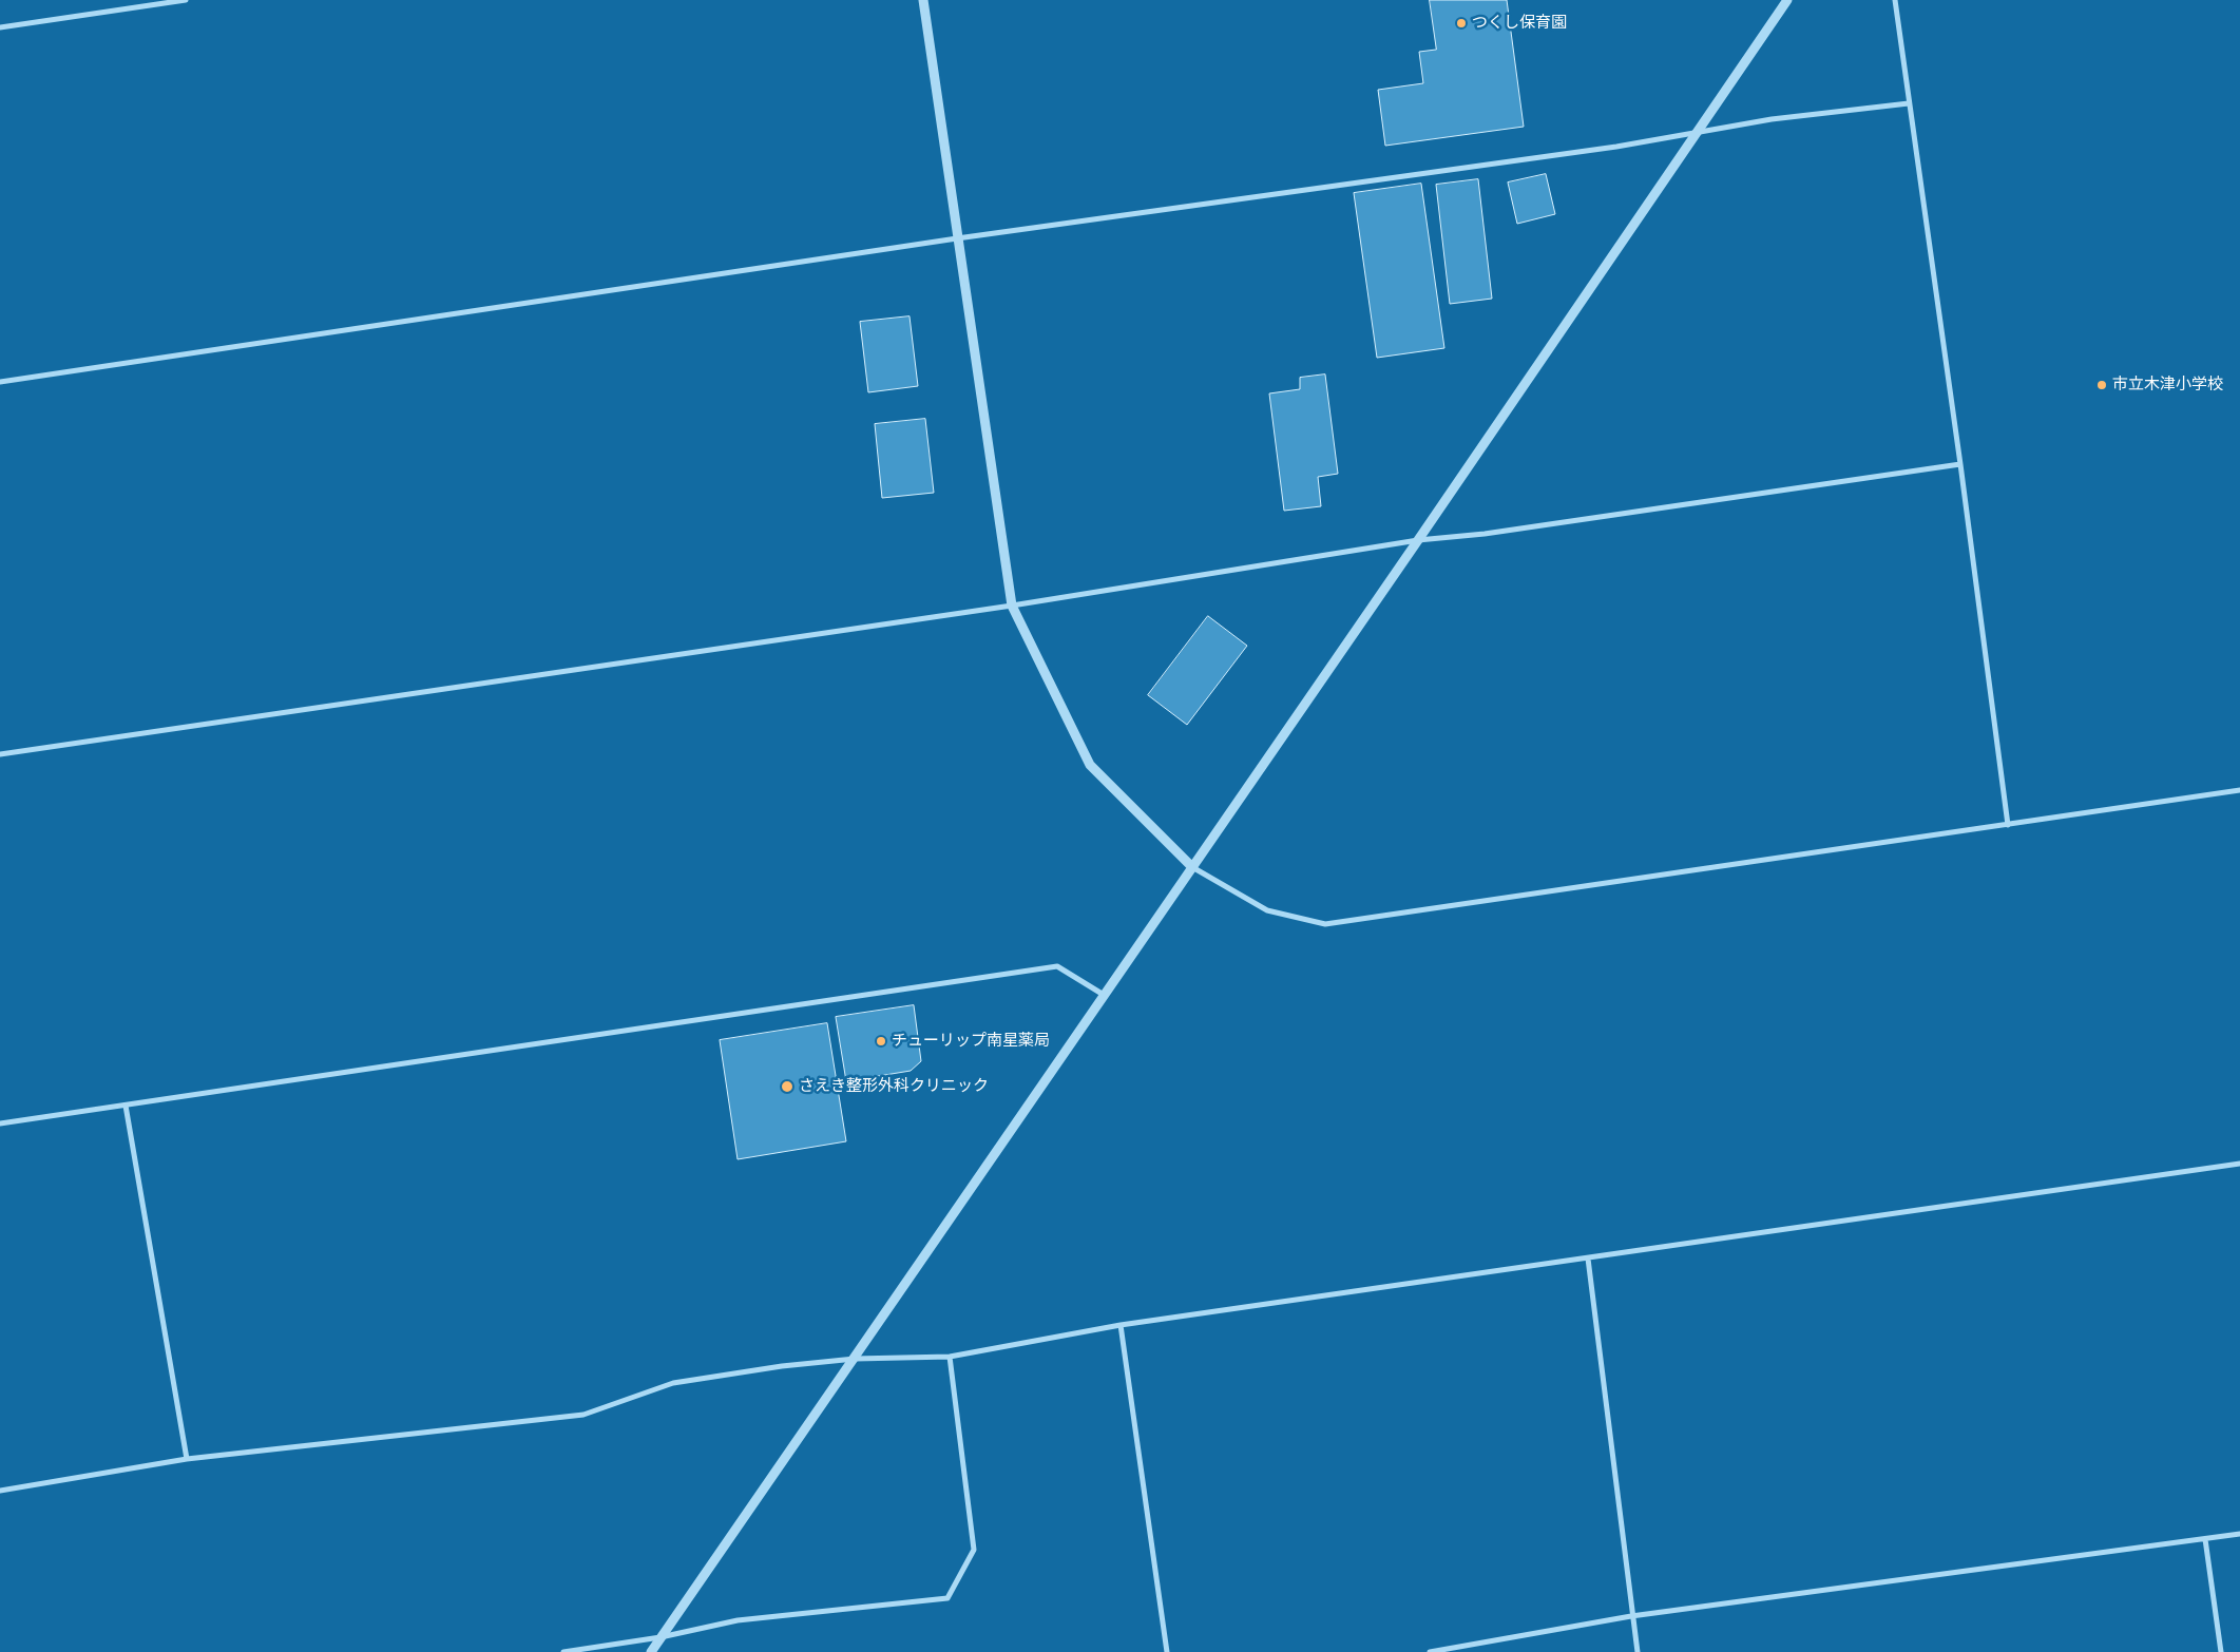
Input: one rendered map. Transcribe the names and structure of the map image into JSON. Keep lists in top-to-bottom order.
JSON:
{
  "places": [
    "つくし保育園",
    "市立木津小学校",
    "チューリップ南星薬局",
    "さえき整形外科クリニック"
  ]
}
